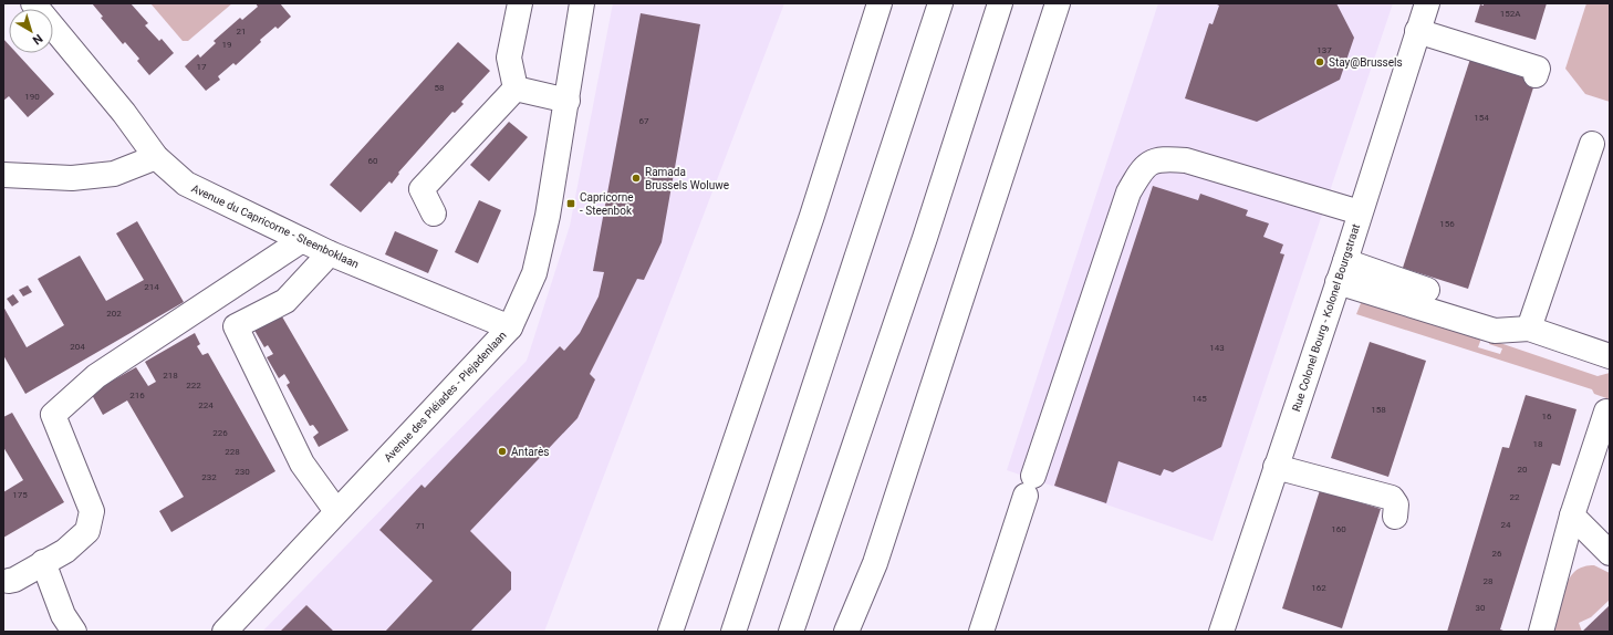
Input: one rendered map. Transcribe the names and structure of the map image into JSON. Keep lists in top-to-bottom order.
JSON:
{
  "streets": {
    "main road": ["Avenue du Capricorne - Steenboklaan", "Rue Colonel Bourg - Kolonel Bourgstraat", "Avenue des Pléiades - Plejadenlaan"]
  },
  "crossings": [
    ["Avenue du Capricorne - Steenboklaan", "Avenue des Pléiades - Plejadenlaan"]
  ],
  "places": {
    "other": ["Stay@Brussels", "Ramada Brussels Woluwe", "Antarès"],
    "transit": ["Capricorne - Steenbok"]
  },
  "house_numbers": [
    "152A",
    "21",
    "19",
    "137",
    "17",
    "58",
    "190",
    "154",
    "67",
    "60",
    "156",
    "214",
    "202",
    "204",
    "143",
    "218",
    "222",
    "216",
    "145",
    "224",
    "158",
    "16",
    "226",
    "18",
    "228",
    "20",
    "230",
    "232",
    "175",
    "22",
    "24",
    "71",
    "160",
    "26",
    "28",
    "162",
    "30"
  ],
  "north": "bottom right"
}
